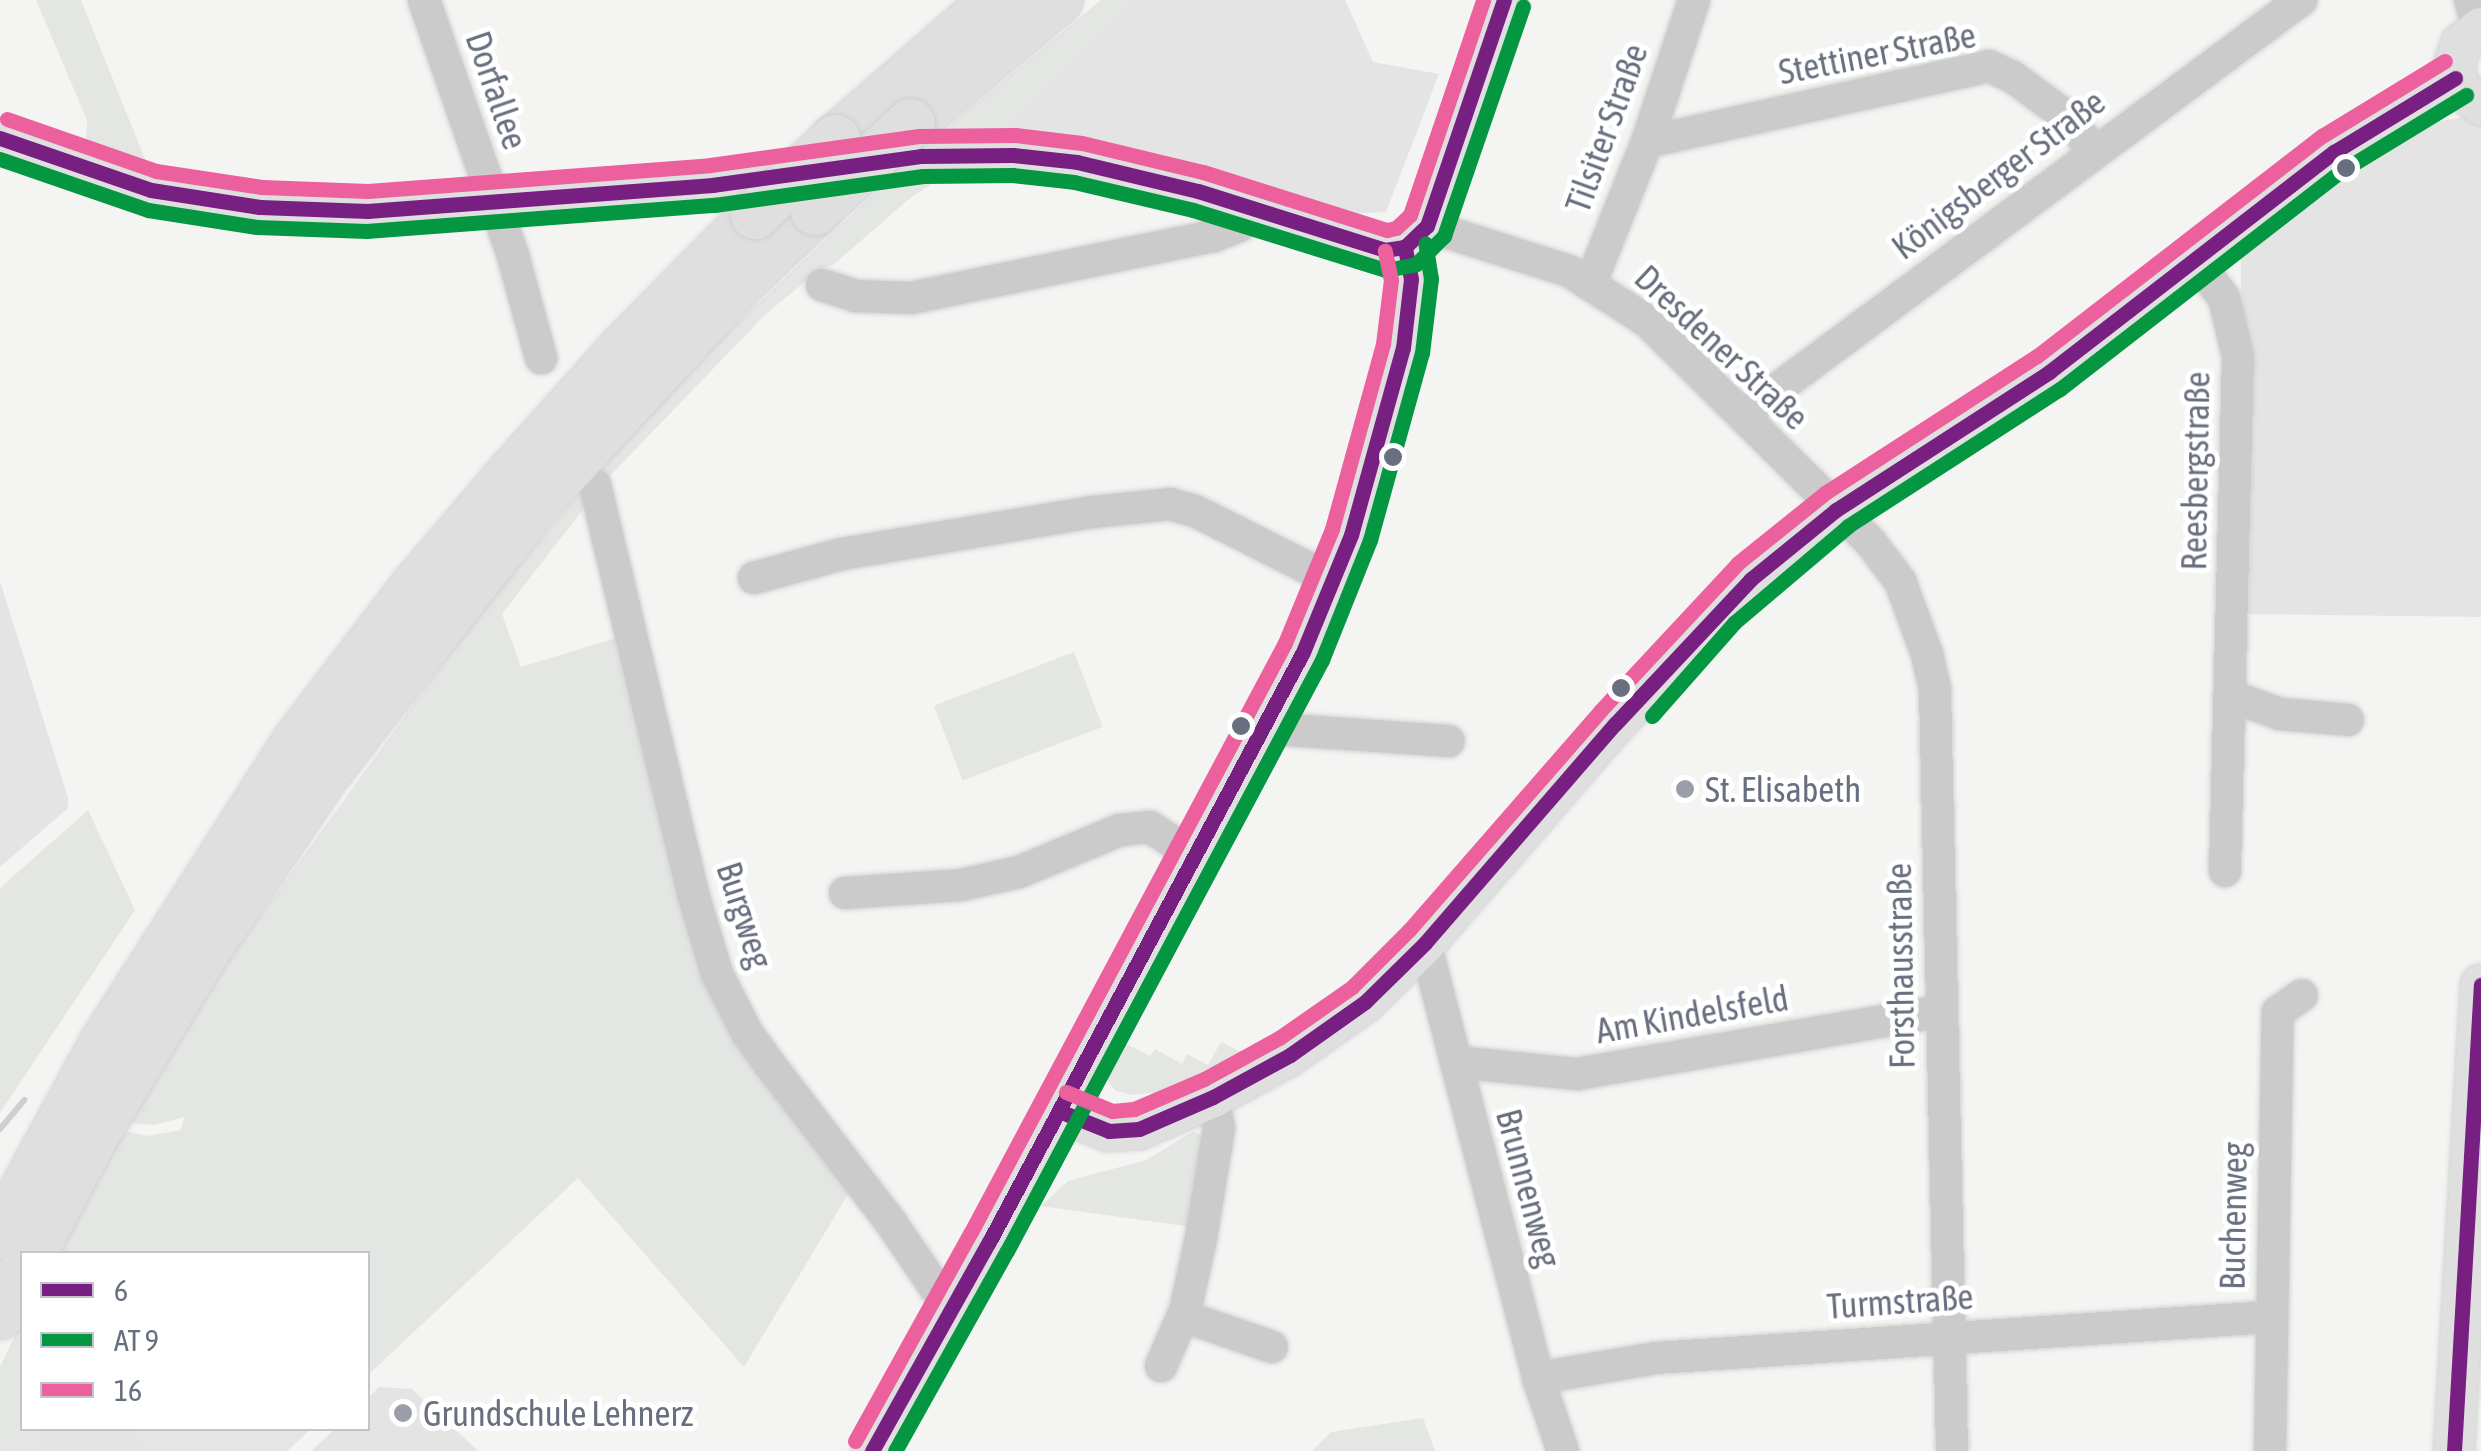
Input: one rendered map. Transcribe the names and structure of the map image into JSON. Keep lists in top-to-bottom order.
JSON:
{
  "streets": {
    "street": [
      "Stettiner Straße",
      "Dorfallee",
      "Tilsiter Straße",
      "Königsberger Straße",
      "Dresdener Straße",
      "Reesbergstraße",
      "Burgweg",
      "Forsthausstraße",
      "Am Kindelsfeld",
      "Brunnenweg",
      "Buchenweg",
      "Turmstraße"
    ]
  },
  "crossings": [
    ["Stettiner Straße", "Tilsiter Straße"],
    ["Stettiner Straße", "Königsberger Straße"],
    ["Tilsiter Straße", "Dresdener Straße"],
    ["Königsberger Straße", "Dresdener Straße"],
    ["Dresdener Straße", "Forsthausstraße"],
    ["Forsthausstraße", "Am Kindelsfeld"],
    ["Forsthausstraße", "Turmstraße"],
    ["Am Kindelsfeld", "Brunnenweg"],
    ["Brunnenweg", "Turmstraße"],
    ["Buchenweg", "Turmstraße"]
  ],
  "places": ["St. Elisabeth", "Grundschule Lehnerz"],
  "lines": ["transit line 6", "transit line 16"],
  "legend": ["6", "AT 9", "16"]
}
